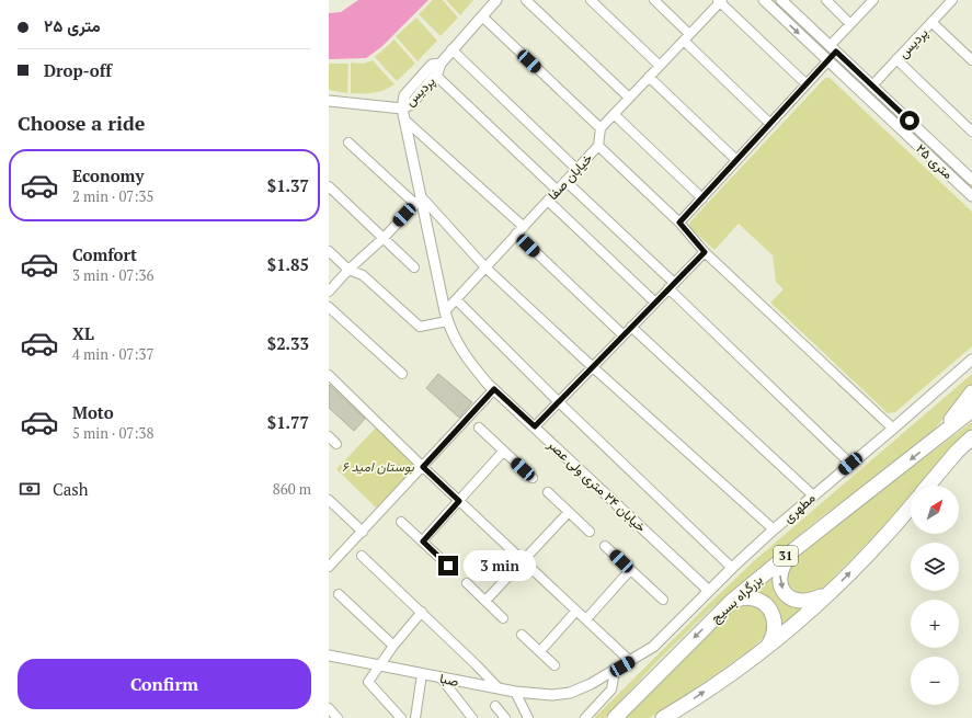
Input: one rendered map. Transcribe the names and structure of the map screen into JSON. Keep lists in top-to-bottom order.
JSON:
{
  "streets": {
    "highway": ["31", "بزرگراه بسیج"],
    "street": [
      "پردیس",
      "۲۵ متری",
      "خیابان صفا",
      "خیابان ۲۴ متری ولی عصر",
      "مطهری",
      "صبا"
    ]
  },
  "crossings": [
    ["پردیس", "۲۵ متری"],
    ["پردیس", "خیابان ۲۴ متری ولی عصر"],
    ["خیابان صفا", "خیابان ۲۴ متری ولی عصر"],
    ["خیابان ۲۴ متری ولی عصر", "مطهری"],
    ["مطهری", "صبا"]
  ],
  "parks": ["بوستان امید ۶"],
  "north": "top right",
  "page": {
    "banner": ["۲۵ متری", "Drop-off"],
    "heading": "Choose a ride",
    "list": [
      {
        "name": "Economy",
        "note": "2 min · 07:35",
        "value": "$1.37"
      },
      {
        "name": "Comfort",
        "note": "3 min · 07:36",
        "value": "$1.85"
      },
      {
        "name": "XL",
        "note": "4 min · 07:37",
        "value": "$2.33"
      },
      {
        "name": "Moto",
        "note": "5 min · 07:38",
        "value": "$1.77"
      }
    ],
    "pay": ["Cash", "860 m"],
    "map_buttons": ["+", "−"],
    "bubble": "3 min",
    "buttons": "Confirm"
  }
}
